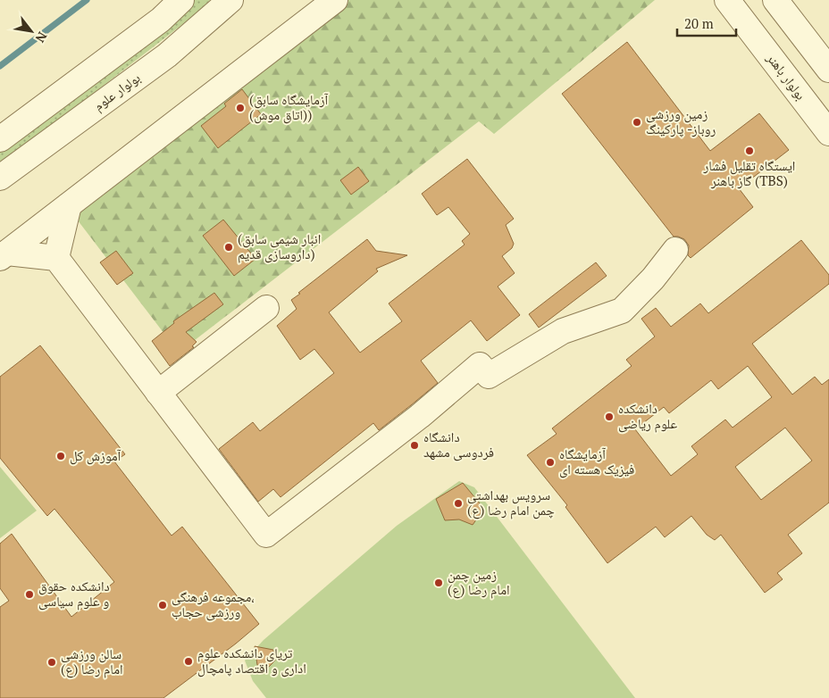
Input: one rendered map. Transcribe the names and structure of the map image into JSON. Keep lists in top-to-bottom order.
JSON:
{
  "streets": {
    "street": ["بولوار باهنر", "بولوار علوم"]
  },
  "places": [
    "(آزمایشگاه سابق (اتاق موش))",
    "زمین ورزشی روباز- پارکینگ",
    "ایستگاه تقلیل فشار گاز باهنر (TBS)",
    "(انبار شیمی سابق داروسازی قدیم)",
    "دانشکده علوم ریاضی",
    "دانشگاه فردوسی مشهد",
    "آموزش کل",
    "آزمایشگاه فیزیک هسته ای",
    "سرویس بهداشتی چمن امام رضا (ع)",
    "زمین چمن امام رضا (ع)",
    "دانشکده حقوق و علوم سیاسی",
    "مجموعه فرهنگی، ورزشی حجاب",
    "تریای دانشکده علوم اداری و اقتصاد پامچال",
    "سالن ورزشی امام رضا (ع)"
  ],
  "scale_bar": "20 m",
  "north": "bottom right"
}
